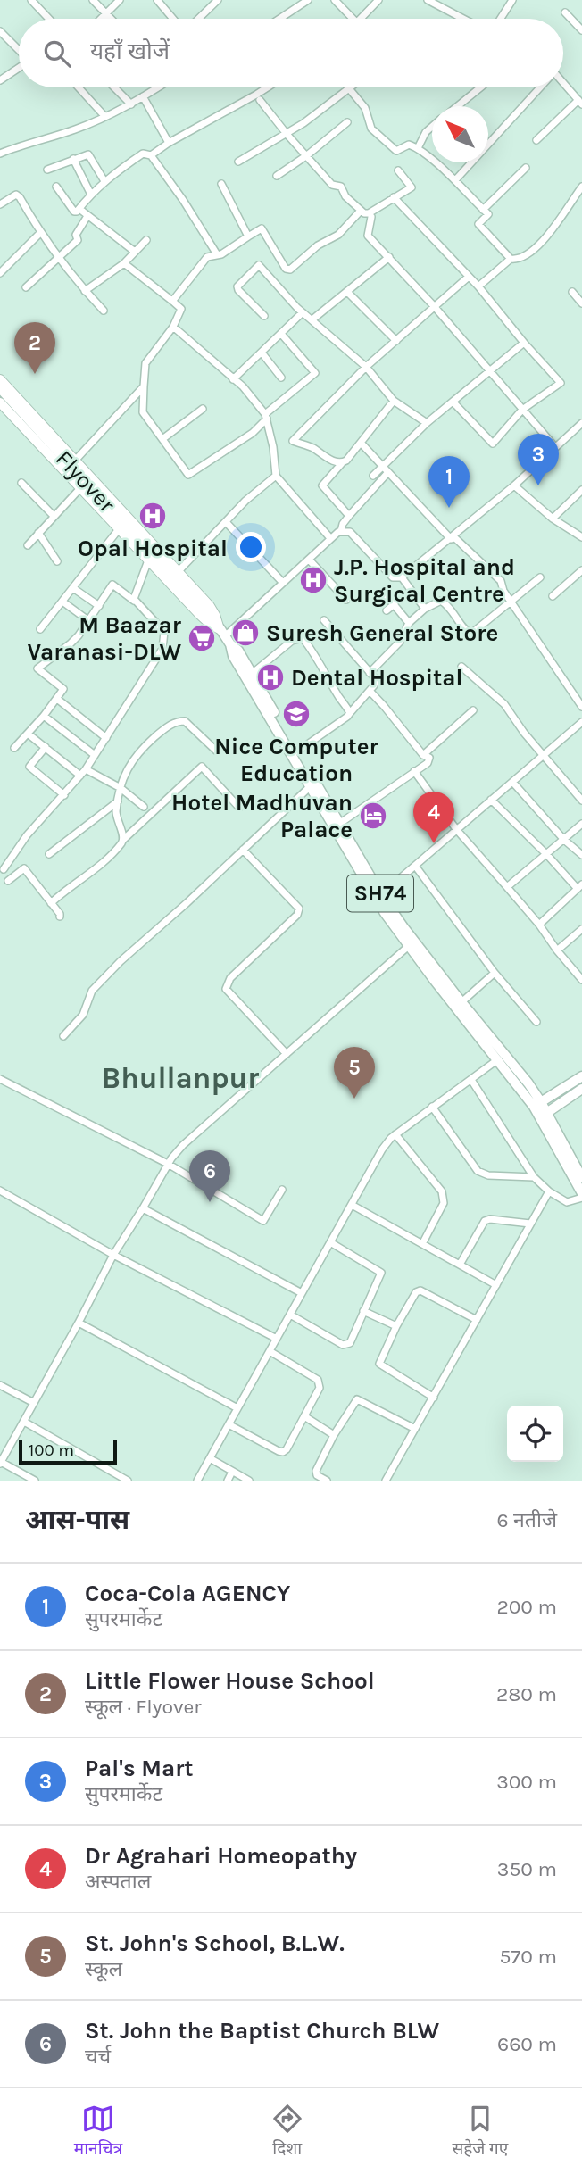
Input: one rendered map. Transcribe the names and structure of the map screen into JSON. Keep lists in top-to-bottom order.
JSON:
{
  "streets": {
    "main road": ["Flyover", "SH74"]
  },
  "crossings": [
    ["Flyover", "SH74"]
  ],
  "districts": ["Bhullanpur"],
  "places": {
    "hospital": ["Opal Hospital", "J.P. Hospital and Surgical Centre", "Dental Hospital"],
    "shop": ["Suresh General Store"],
    "supermarket": ["M Baazar Varanasi-DLW"],
    "school or university": ["Nice Computer Education"],
    "hotel": ["Hotel Madhuvan Palace"]
  },
  "scale_bar": "100 m",
  "north": "top left",
  "page": {
    "search": "यहाँ खोजें",
    "pins": [
      "2",
      "3",
      "1",
      "4",
      "5",
      "6"
    ],
    "scale": "100 m",
    "heading": ["आस-पास", "6 नतीजे"],
    "list": [
      {
        "mark": "1",
        "name": "Coca-Cola AGENCY",
        "note": "सुपरमार्केट",
        "value": "200 m"
      },
      {
        "mark": "2",
        "name": "Little Flower House School",
        "note": "स्कूल · Flyover",
        "value": "280 m"
      },
      {
        "mark": "3",
        "name": "Pal's Mart",
        "note": "सुपरमार्केट",
        "value": "300 m"
      },
      {
        "mark": "4",
        "name": "Dr Agrahari Homeopathy",
        "note": "अस्पताल",
        "value": "350 m"
      },
      {
        "mark": "5",
        "name": "St. John's School, B.L.W.",
        "note": "स्कूल",
        "value": "570 m"
      },
      {
        "mark": "6",
        "name": "St. John the Baptist Church BLW",
        "note": "चर्च",
        "value": "660 m"
      }
    ],
    "nav": ["मानचित्र", "दिशा", "सहेजे गए"]
  }
}
